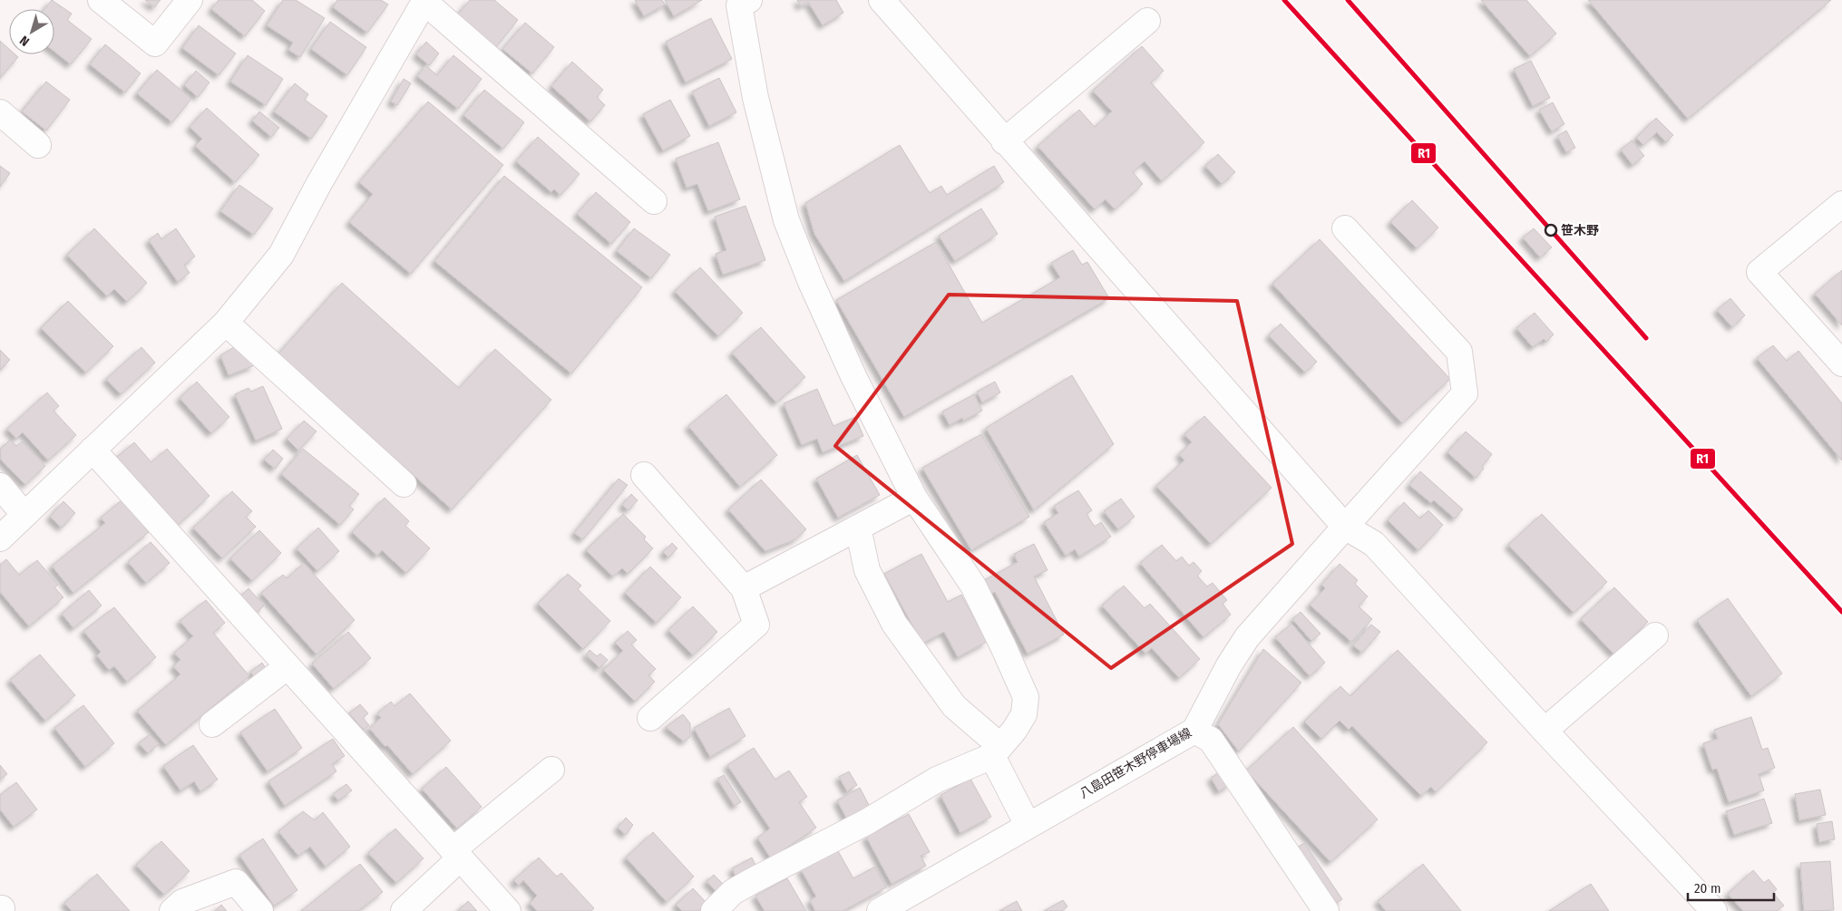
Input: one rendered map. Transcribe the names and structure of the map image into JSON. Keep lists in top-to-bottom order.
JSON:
{
  "streets": {
    "street": ["八島田笹木野停車場線"]
  },
  "places": ["笹木野"],
  "lines": ["transit line R1"],
  "scale_bar": "20 m",
  "north": "bottom left"
}
